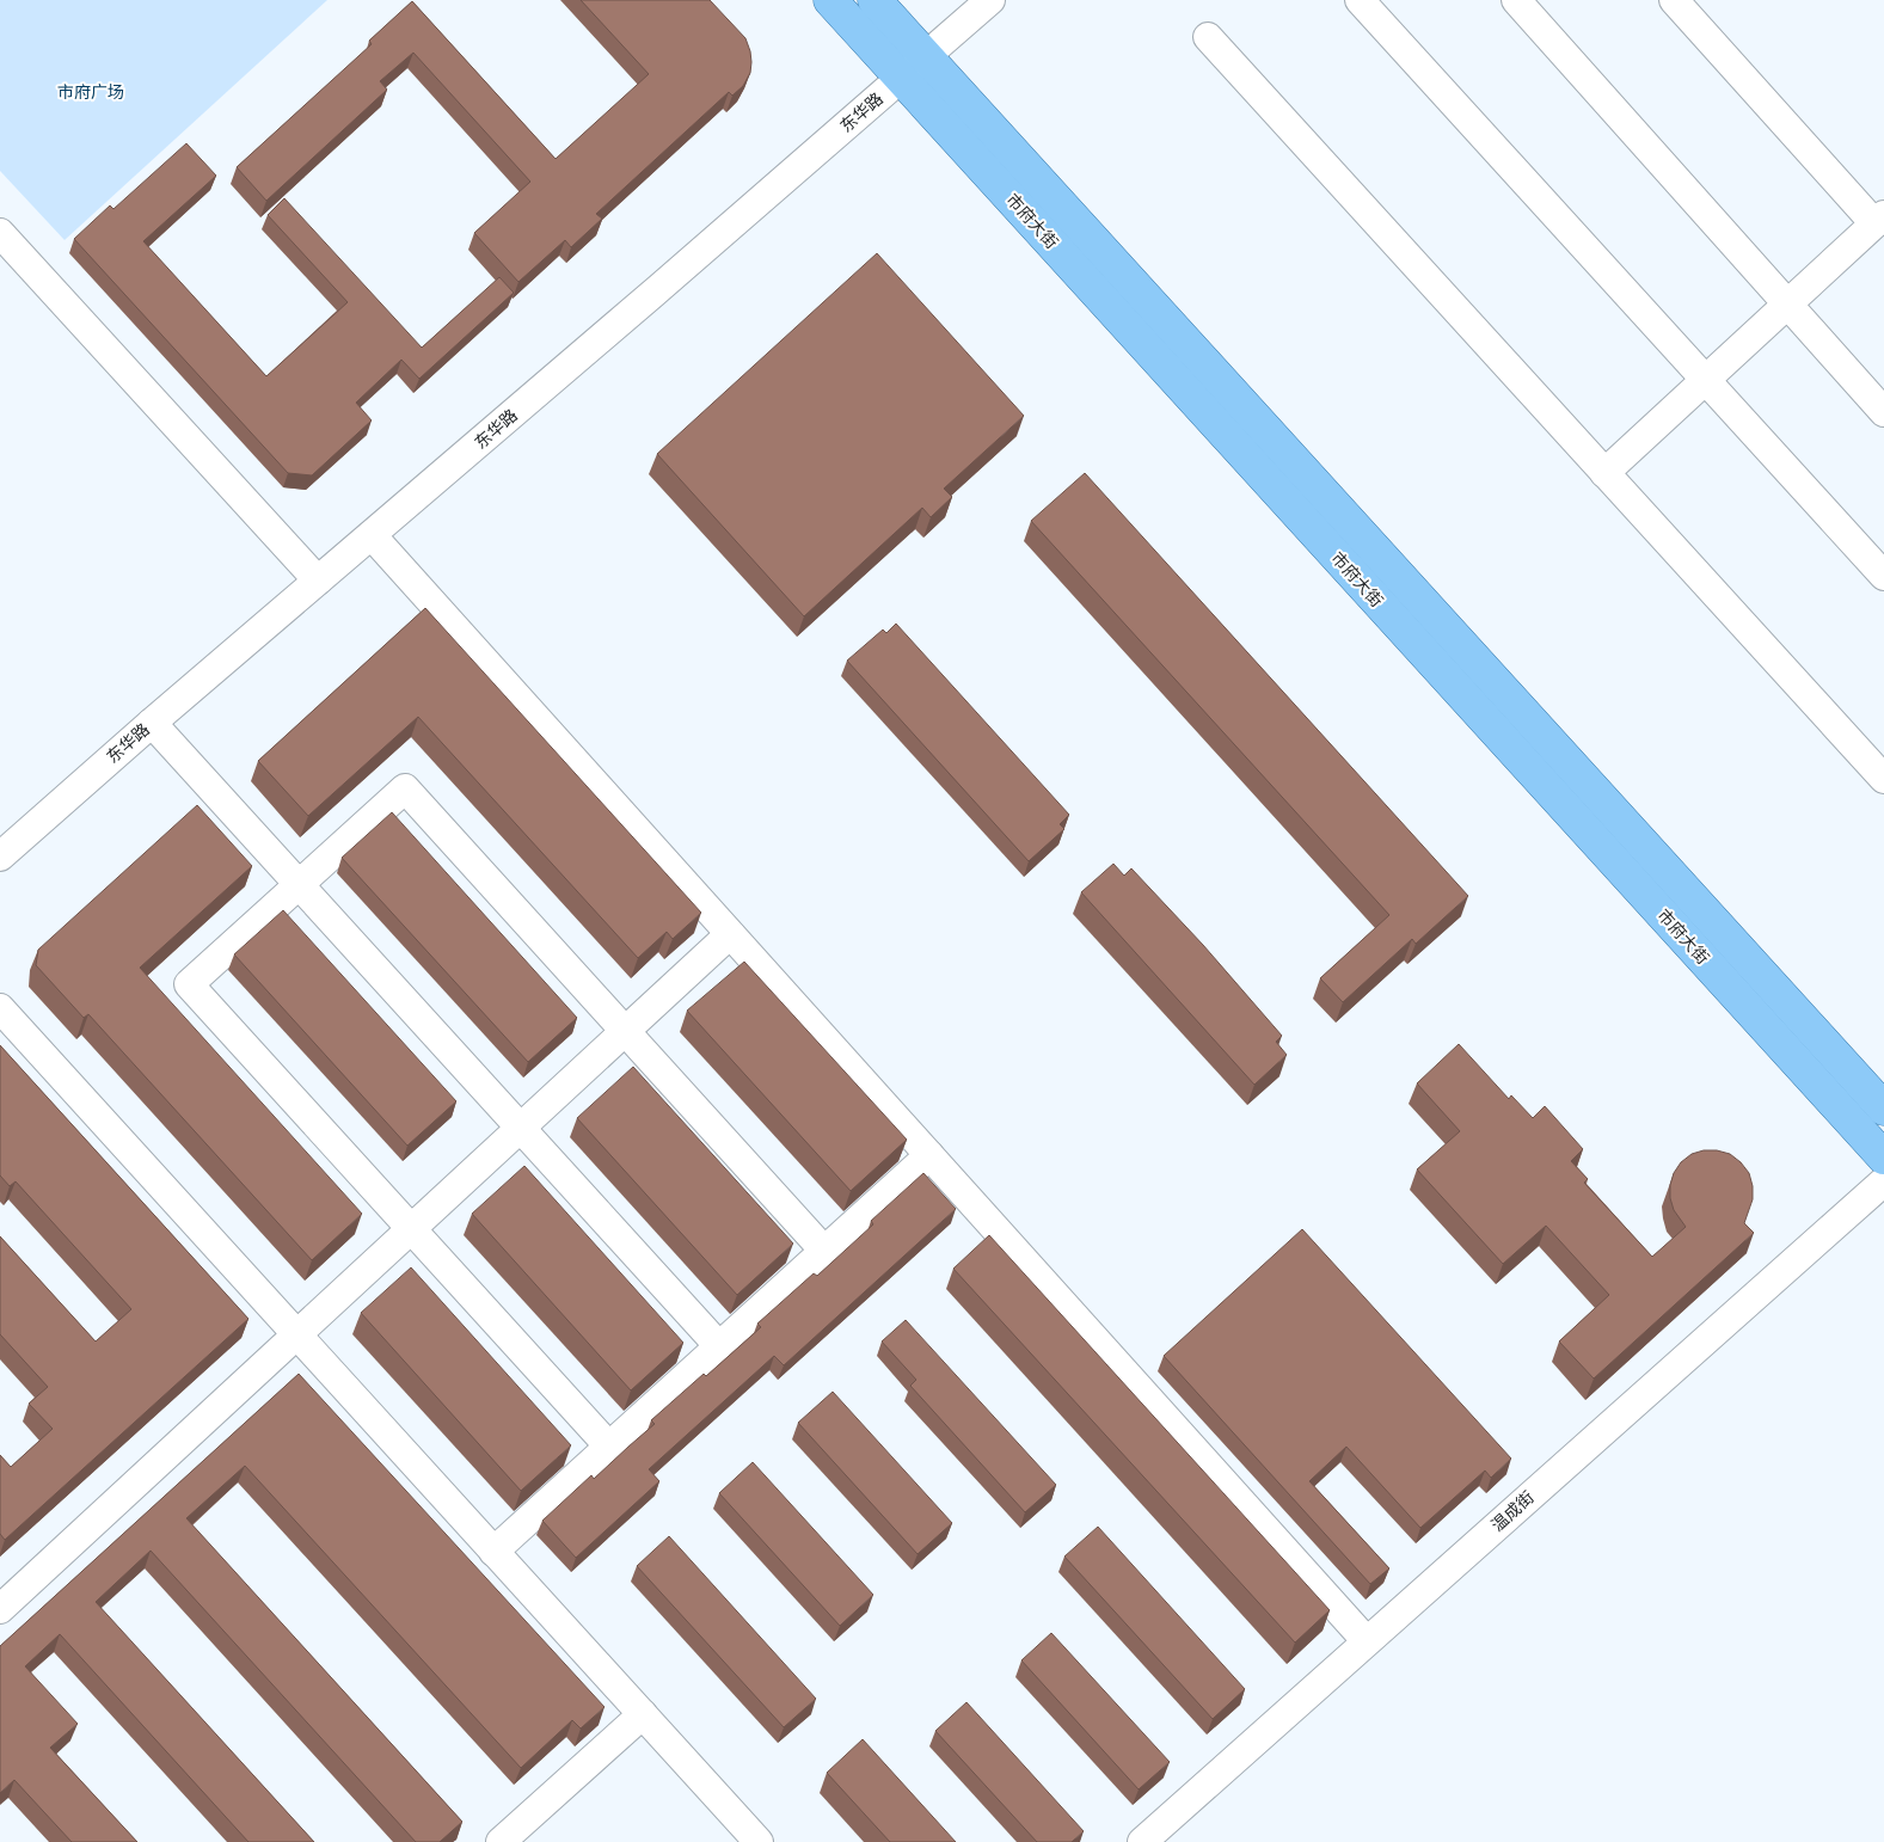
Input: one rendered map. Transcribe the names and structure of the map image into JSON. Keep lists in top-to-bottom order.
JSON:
{
  "streets": {
    "main road": ["市府大街"],
    "street": ["东华路", "温成街"]
  },
  "crossings": [
    ["东华路", "市府大街"]
  ],
  "parks": ["市府广场"]
}
